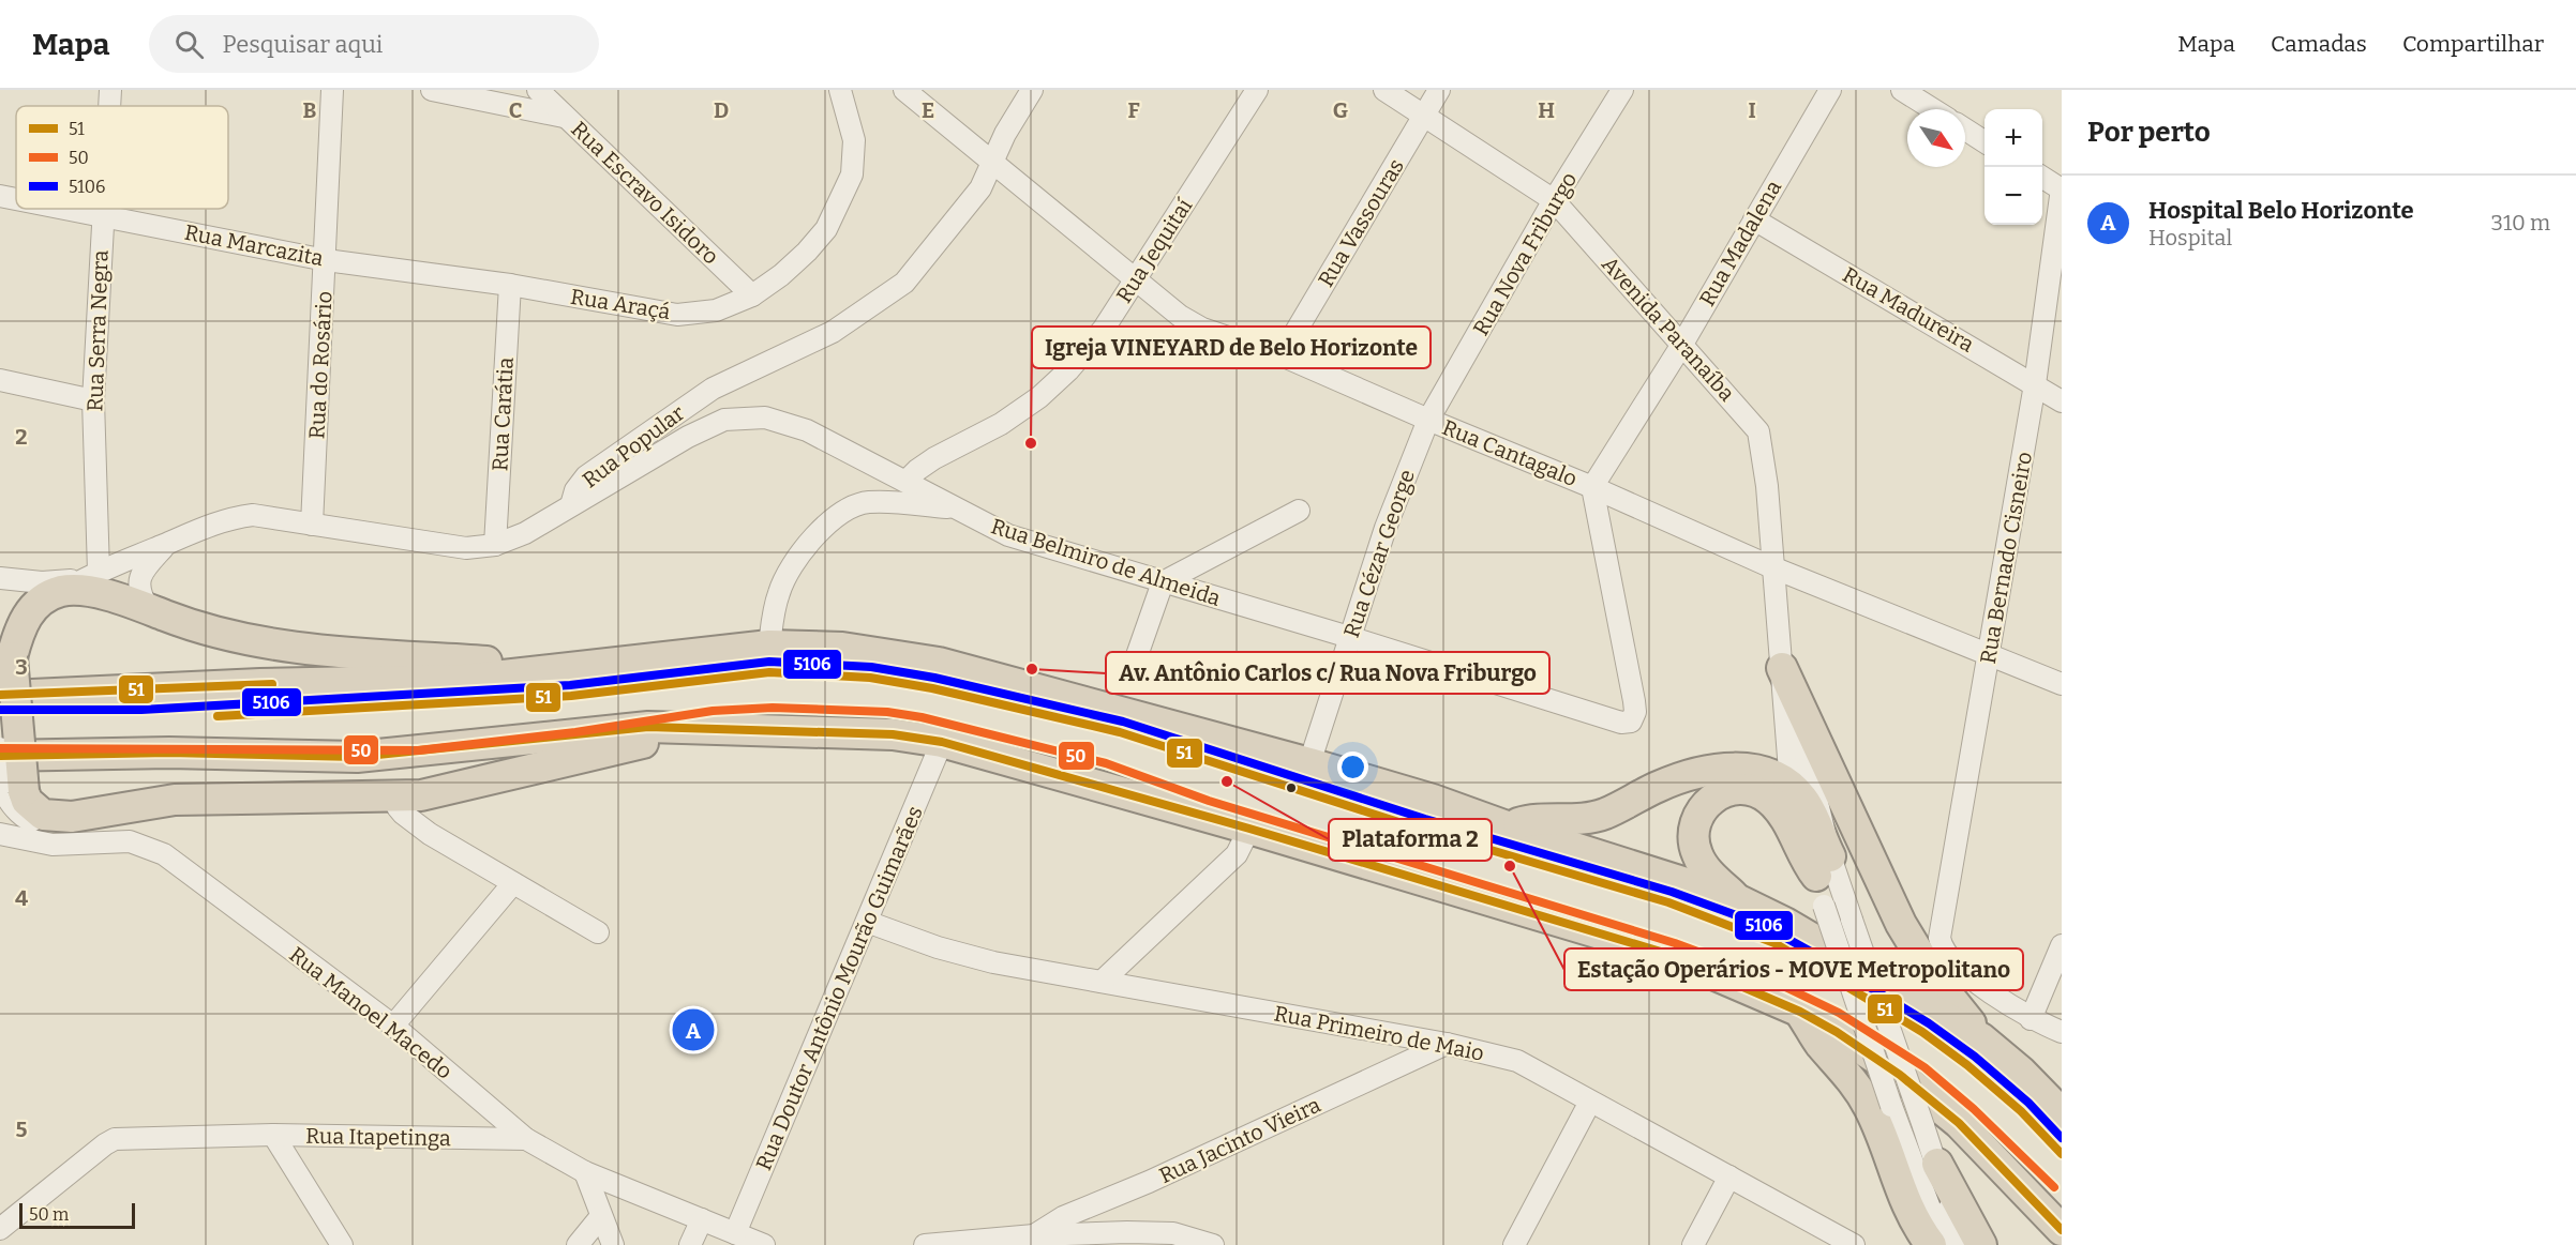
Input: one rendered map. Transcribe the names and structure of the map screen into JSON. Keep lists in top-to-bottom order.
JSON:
{
  "streets": {
    "street": [
      "Rua Escravo Isidoro",
      "Rua Vassouras",
      "Rua Madalena",
      "Rua Marcazita",
      "Rua Jequitaí",
      "Rua Nova Friburgo",
      "Rua Araçá",
      "Rua Madureira",
      "Avenida Paranaíba",
      "Rua Serra Negra",
      "Rua do Rosário",
      "Rua Carátia",
      "Rua Popular",
      "Rua Cantagalo",
      "Rua Cézar George",
      "Rua Bernado Cisneiro",
      "Rua Belmiro de Almeida",
      "Rua Doutor Antônio Mourão Guimarães",
      "Rua Manoel Macedo",
      "Rua Primeiro de Maio",
      "Rua Itapetinga",
      "Rua Jacinto Vieira"
    ]
  },
  "crossings": [
    ["Rua Escravo Isidoro", "Rua Araçá"],
    ["Rua Vassouras", "Avenida Paranaíba"],
    ["Rua Vassouras", "Rua Cantagalo"],
    ["Rua Madalena", "Rua Madureira"],
    ["Rua Madalena", "Avenida Paranaíba"],
    ["Rua Madalena", "Rua Cantagalo"],
    ["Rua Madalena", "Rua Belmiro de Almeida"],
    ["Rua Marcazita", "Rua Araçá"],
    ["Rua Marcazita", "Rua Serra Negra"],
    ["Rua Marcazita", "Rua do Rosário"],
    ["Rua Marcazita", "Rua Carátia"],
    ["Rua Jequitaí", "Rua Cantagalo"],
    ["Rua Jequitaí", "Rua Belmiro de Almeida"],
    ["Rua Nova Friburgo", "Avenida Paranaíba"],
    ["Rua Nova Friburgo", "Rua Cantagalo"],
    ["Rua Nova Friburgo", "Rua Cézar George"],
    ["Rua Araçá", "Rua Carátia"],
    ["Rua Madureira", "Rua Bernado Cisneiro"],
    ["Avenida Paranaíba", "Rua Cantagalo"],
    ["Rua Serra Negra", "Rua Popular"],
    ["Rua do Rosário", "Rua Popular"],
    ["Rua Carátia", "Rua Popular"],
    ["Rua Popular", "Rua Cantagalo"],
    ["Rua Popular", "Rua Belmiro de Almeida"],
    ["Rua Cantagalo", "Rua Cézar George"],
    ["Rua Cantagalo", "Rua Bernado Cisneiro"],
    ["Rua Cantagalo", "Rua Belmiro de Almeida"],
    ["Rua Cézar George", "Rua Belmiro de Almeida"],
    ["Rua Doutor Antônio Mourão Guimarães", "Rua Primeiro de Maio"],
    ["Rua Doutor Antônio Mourão Guimarães", "Rua Itapetinga"],
    ["Rua Manoel Macedo", "Rua Itapetinga"],
    ["Rua Primeiro de Maio", "Rua Jacinto Vieira"]
  ],
  "places": [
    "Igreja VINEYARD de Belo Horizonte",
    "Av. Antônio Carlos c/ Rua Nova Friburgo",
    "Plataforma 2",
    "Estação Operários - MOVE Metropolitano"
  ],
  "lines": ["transit line 5106", "transit line 51", "transit line 50"],
  "legend": ["51", "50", "5106"],
  "scale_bar": "50 m",
  "north": "bottom right",
  "page": {
    "header": "Mapa",
    "search": "Pesquisar aqui",
    "nav": ["Mapa", "Camadas", "Compartilhar"],
    "heading": "Por perto",
    "map_buttons": ["+", "−"],
    "list": [
      {
        "mark": "A",
        "name": "Hospital Belo Horizonte",
        "note": "Hospital",
        "value": "310 m"
      }
    ],
    "pins": "A",
    "scale": "50 m"
  },
  "grid": {
    "columns": [
      "B",
      "C",
      "D",
      "E",
      "F",
      "G",
      "H",
      "I"
    ],
    "rows": [
      "2",
      "3",
      "4",
      "5"
    ]
  }
}
